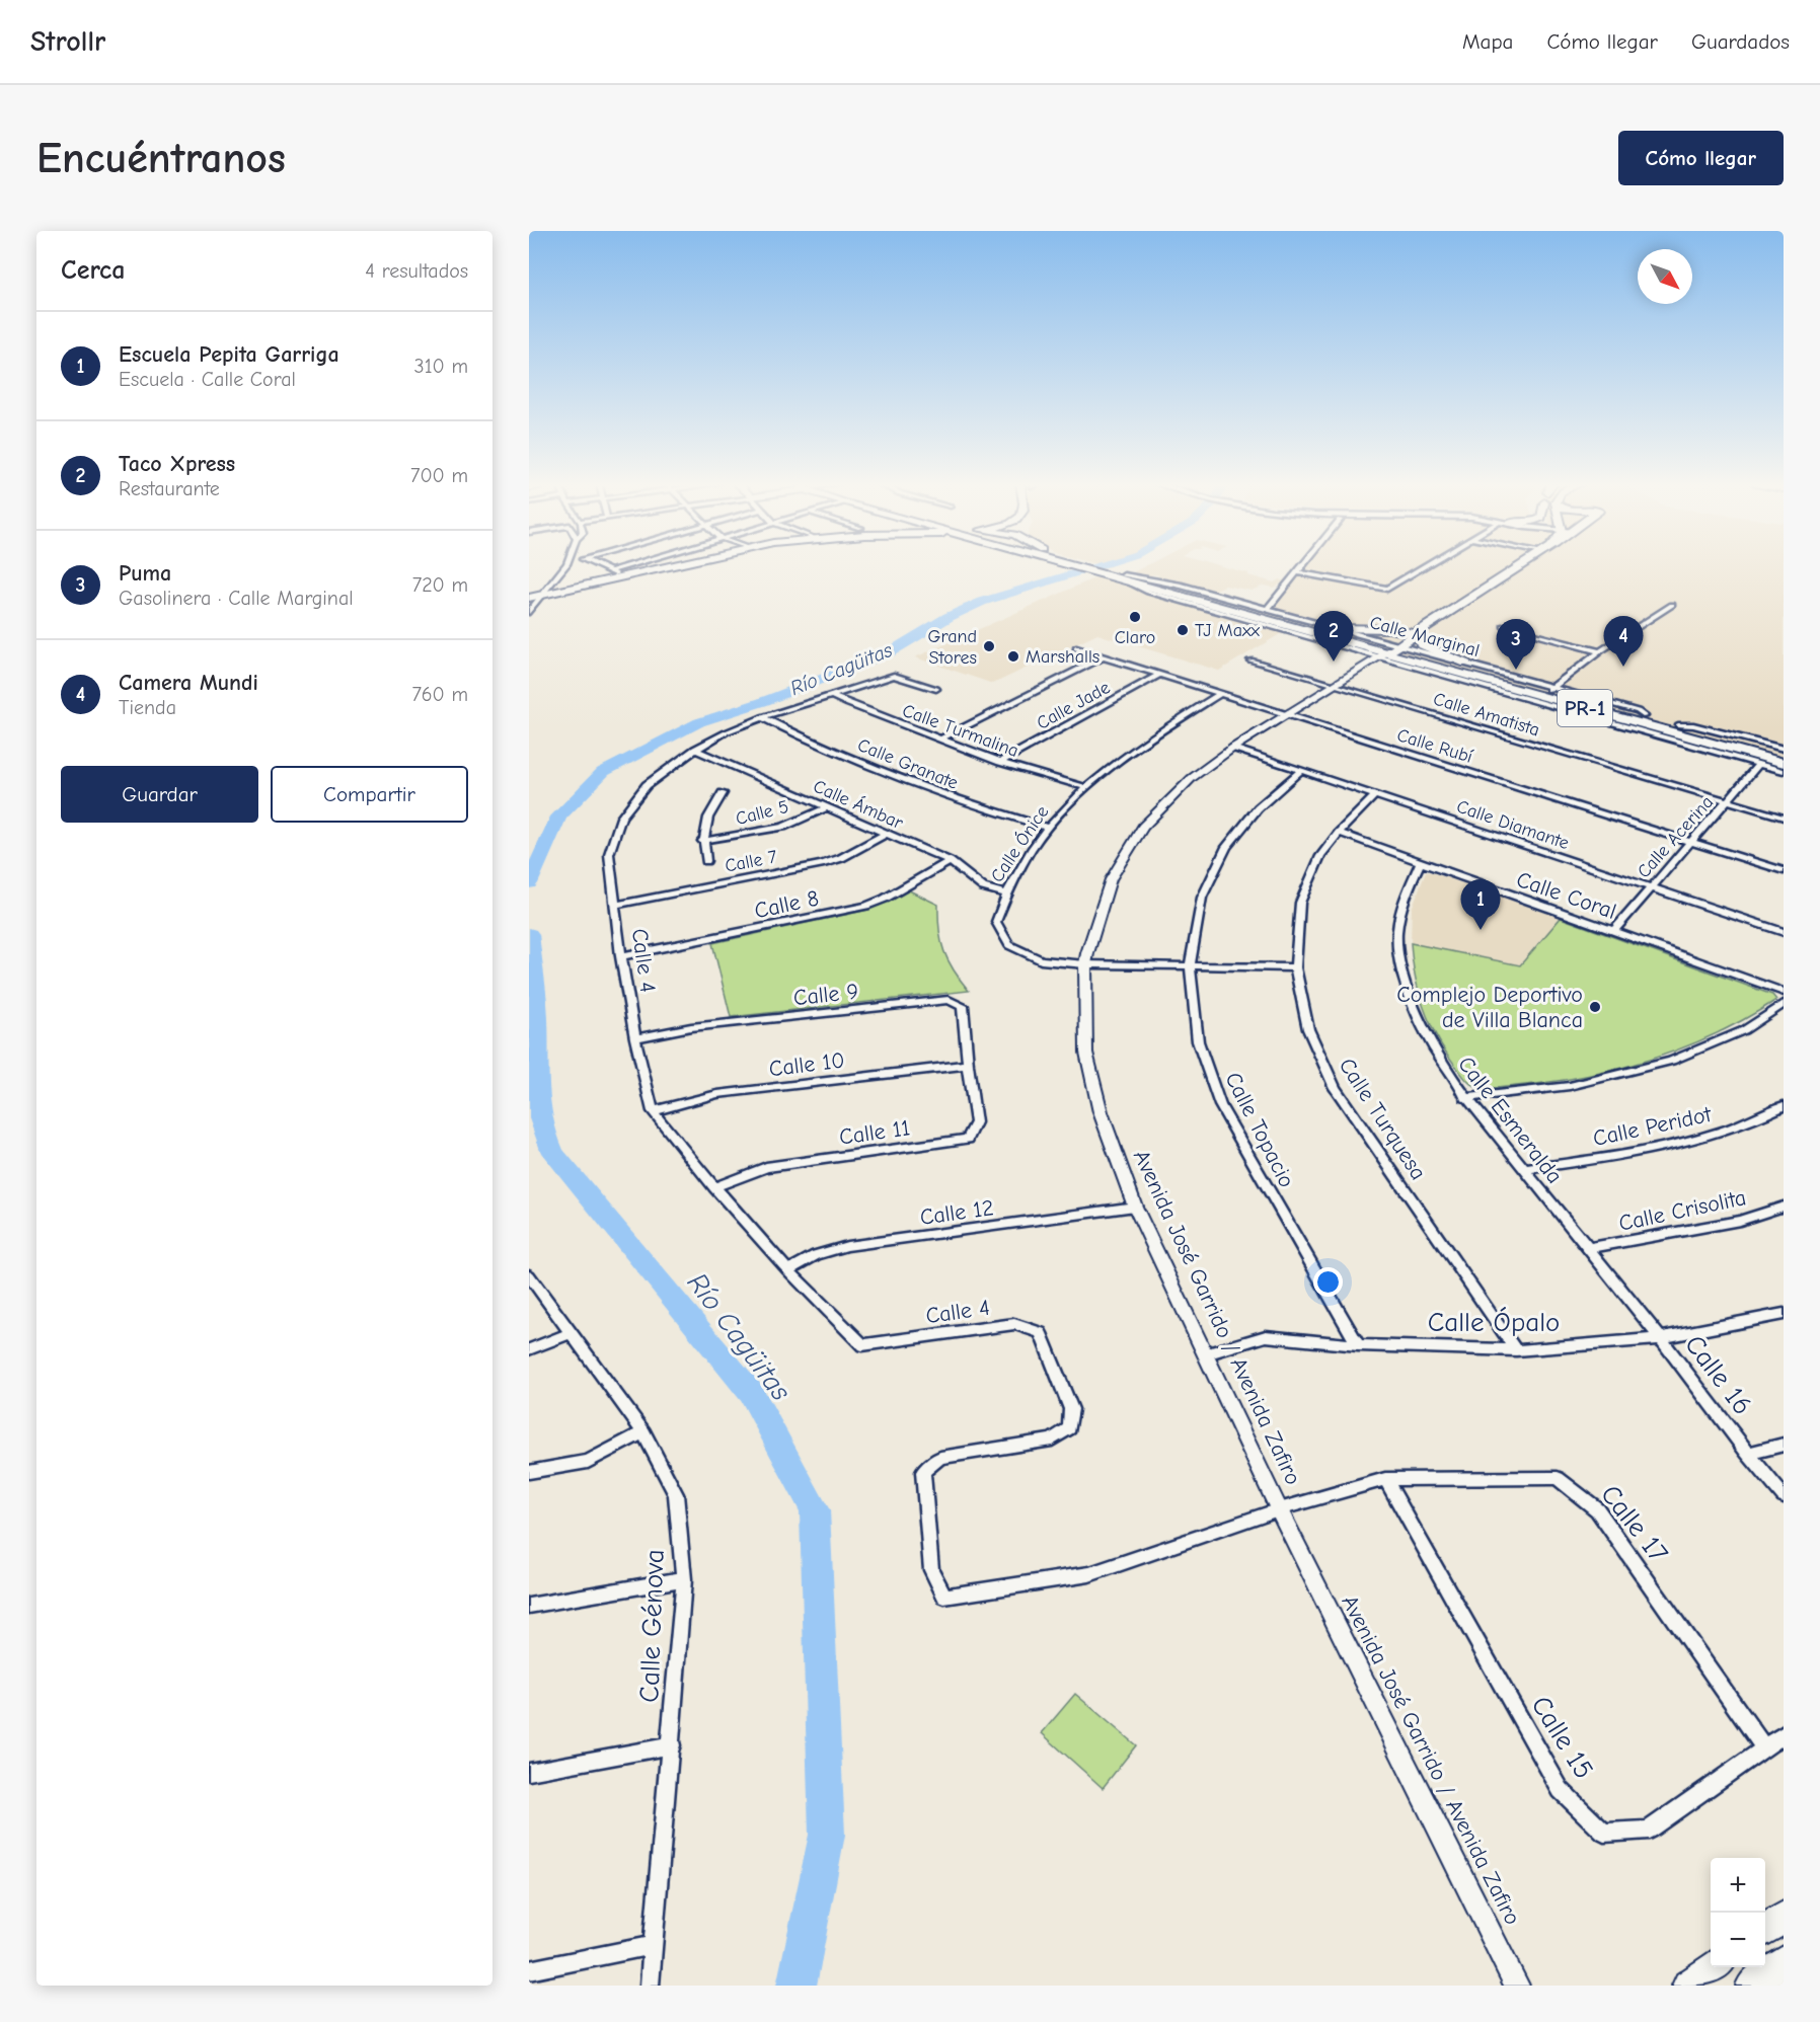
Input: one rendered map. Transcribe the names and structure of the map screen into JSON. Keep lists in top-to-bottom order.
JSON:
{
  "streets": {
    "main road": ["PR-1", "Avenida José Garrido / Avenida Zafiro"],
    "street": [
      "Calle Marginal",
      "Calle Jade",
      "Calle Amatista",
      "Calle Turmalina",
      "Calle Rubí",
      "Calle Granate",
      "Calle Ámbar",
      "Calle 5",
      "Calle Diamante",
      "Calle Acerina",
      "Calle Ónice",
      "Calle 7",
      "Calle Coral",
      "Calle 8",
      "Calle 4",
      "Calle 9",
      "Calle 10",
      "Calle Turquesa",
      "Calle Esmeralda",
      "Calle Peridot",
      "Calle Topacio",
      "Calle 11",
      "Calle Crisolita",
      "Calle 12",
      "Calle Ópalo",
      "Calle 16",
      "Calle 17",
      "Calle Génova",
      "Calle 15"
    ]
  },
  "crossings": [
    ["Calle Marginal", "PR-1"],
    ["Calle Marginal", "Avenida José Garrido / Avenida Zafiro"],
    ["Calle Jade", "Calle Turmalina"],
    ["Calle Jade", "Calle Rubí"],
    ["PR-1", "Avenida José Garrido / Avenida Zafiro"],
    ["Calle Amatista", "Calle Acerina"],
    ["Calle Amatista", "Avenida José Garrido / Avenida Zafiro"],
    ["Calle Turmalina", "Calle Ónice"],
    ["Calle Turmalina", "Calle 4"],
    ["Calle Rubí", "Calle Acerina"],
    ["Calle Rubí", "Calle Ónice"],
    ["Calle Rubí", "Avenida José Garrido / Avenida Zafiro"],
    ["Calle Granate", "Calle Ónice"],
    ["Calle Granate", "Calle 4"],
    ["Calle Ámbar", "Calle 5"],
    ["Calle Ámbar", "Calle Ónice"],
    ["Calle Ámbar", "Calle 7"],
    ["Calle Ámbar", "Calle 8"],
    ["Calle Ámbar", "Calle 4"],
    ["Calle Diamante", "Calle Acerina"],
    ["Calle Diamante", "Calle Turquesa"],
    ["Calle Diamante", "Calle Topacio"],
    ["Calle Diamante", "Avenida José Garrido / Avenida Zafiro"],
    ["Calle Acerina", "Calle Coral"],
    ["Calle Ónice", "Calle Turquesa"],
    ["Calle Ónice", "Calle Topacio"],
    ["Calle Ónice", "Avenida José Garrido / Avenida Zafiro"],
    ["Calle 7", "Calle 4"],
    ["Calle Coral", "Calle Turquesa"],
    ["Calle Coral", "Calle Esmeralda"],
    ["Calle 8", "Calle 4"],
    ["Calle 4", "Calle 9"],
    ["Calle 4", "Calle 10"],
    ["Calle 4", "Calle 11"],
    ["Calle 4", "Calle 12"],
    ["Calle 4", "Avenida José Garrido / Avenida Zafiro"],
    ["Calle 4", "Calle 17"],
    ["Calle 9", "Calle 10"],
    ["Calle 9", "Calle 11"],
    ["Calle 10", "Calle 11"],
    ["Calle Turquesa", "Calle Ópalo"],
    ["Calle Esmeralda", "Calle Peridot"],
    ["Calle Esmeralda", "Calle Crisolita"],
    ["Calle Esmeralda", "Calle Ópalo"],
    ["Calle Esmeralda", "Calle 16"],
    ["Calle Topacio", "Calle Ópalo"],
    ["Calle 12", "Avenida José Garrido / Avenida Zafiro"],
    ["Avenida José Garrido / Avenida Zafiro", "Calle Ópalo"],
    ["Avenida José Garrido / Avenida Zafiro", "Calle 17"],
    ["Calle Ópalo", "Calle 16"],
    ["Calle 17", "Calle 15"]
  ],
  "water": ["Río Cagüitas"],
  "places": [
    "Claro",
    "TJ Maxx",
    "Grand Stores",
    "Marshalls",
    "Complejo Deportivo de Villa Blanca"
  ],
  "north": "bottom right",
  "page": {
    "header": "Strollr",
    "nav": ["Mapa", "Cómo llegar", "Guardados"],
    "buttons": [
      "Cómo llegar",
      ["Guardar", "Compartir"]
    ],
    "title": "Encuéntranos",
    "heading": ["Cerca", "4 resultados"],
    "list": [
      {
        "mark": "1",
        "name": "Escuela Pepita Garriga",
        "note": "Escuela · Calle Coral",
        "value": "310 m"
      },
      {
        "mark": "2",
        "name": "Taco Xpress",
        "note": "Restaurante",
        "value": "700 m"
      },
      {
        "mark": "3",
        "name": "Puma",
        "note": "Gasolinera · Calle Marginal",
        "value": "720 m"
      },
      {
        "mark": "4",
        "name": "Camera Mundi",
        "note": "Tienda",
        "value": "760 m"
      }
    ],
    "pins": [
      "2",
      "4",
      "3",
      "1"
    ],
    "map_buttons": ["+", "−"]
  }
}
